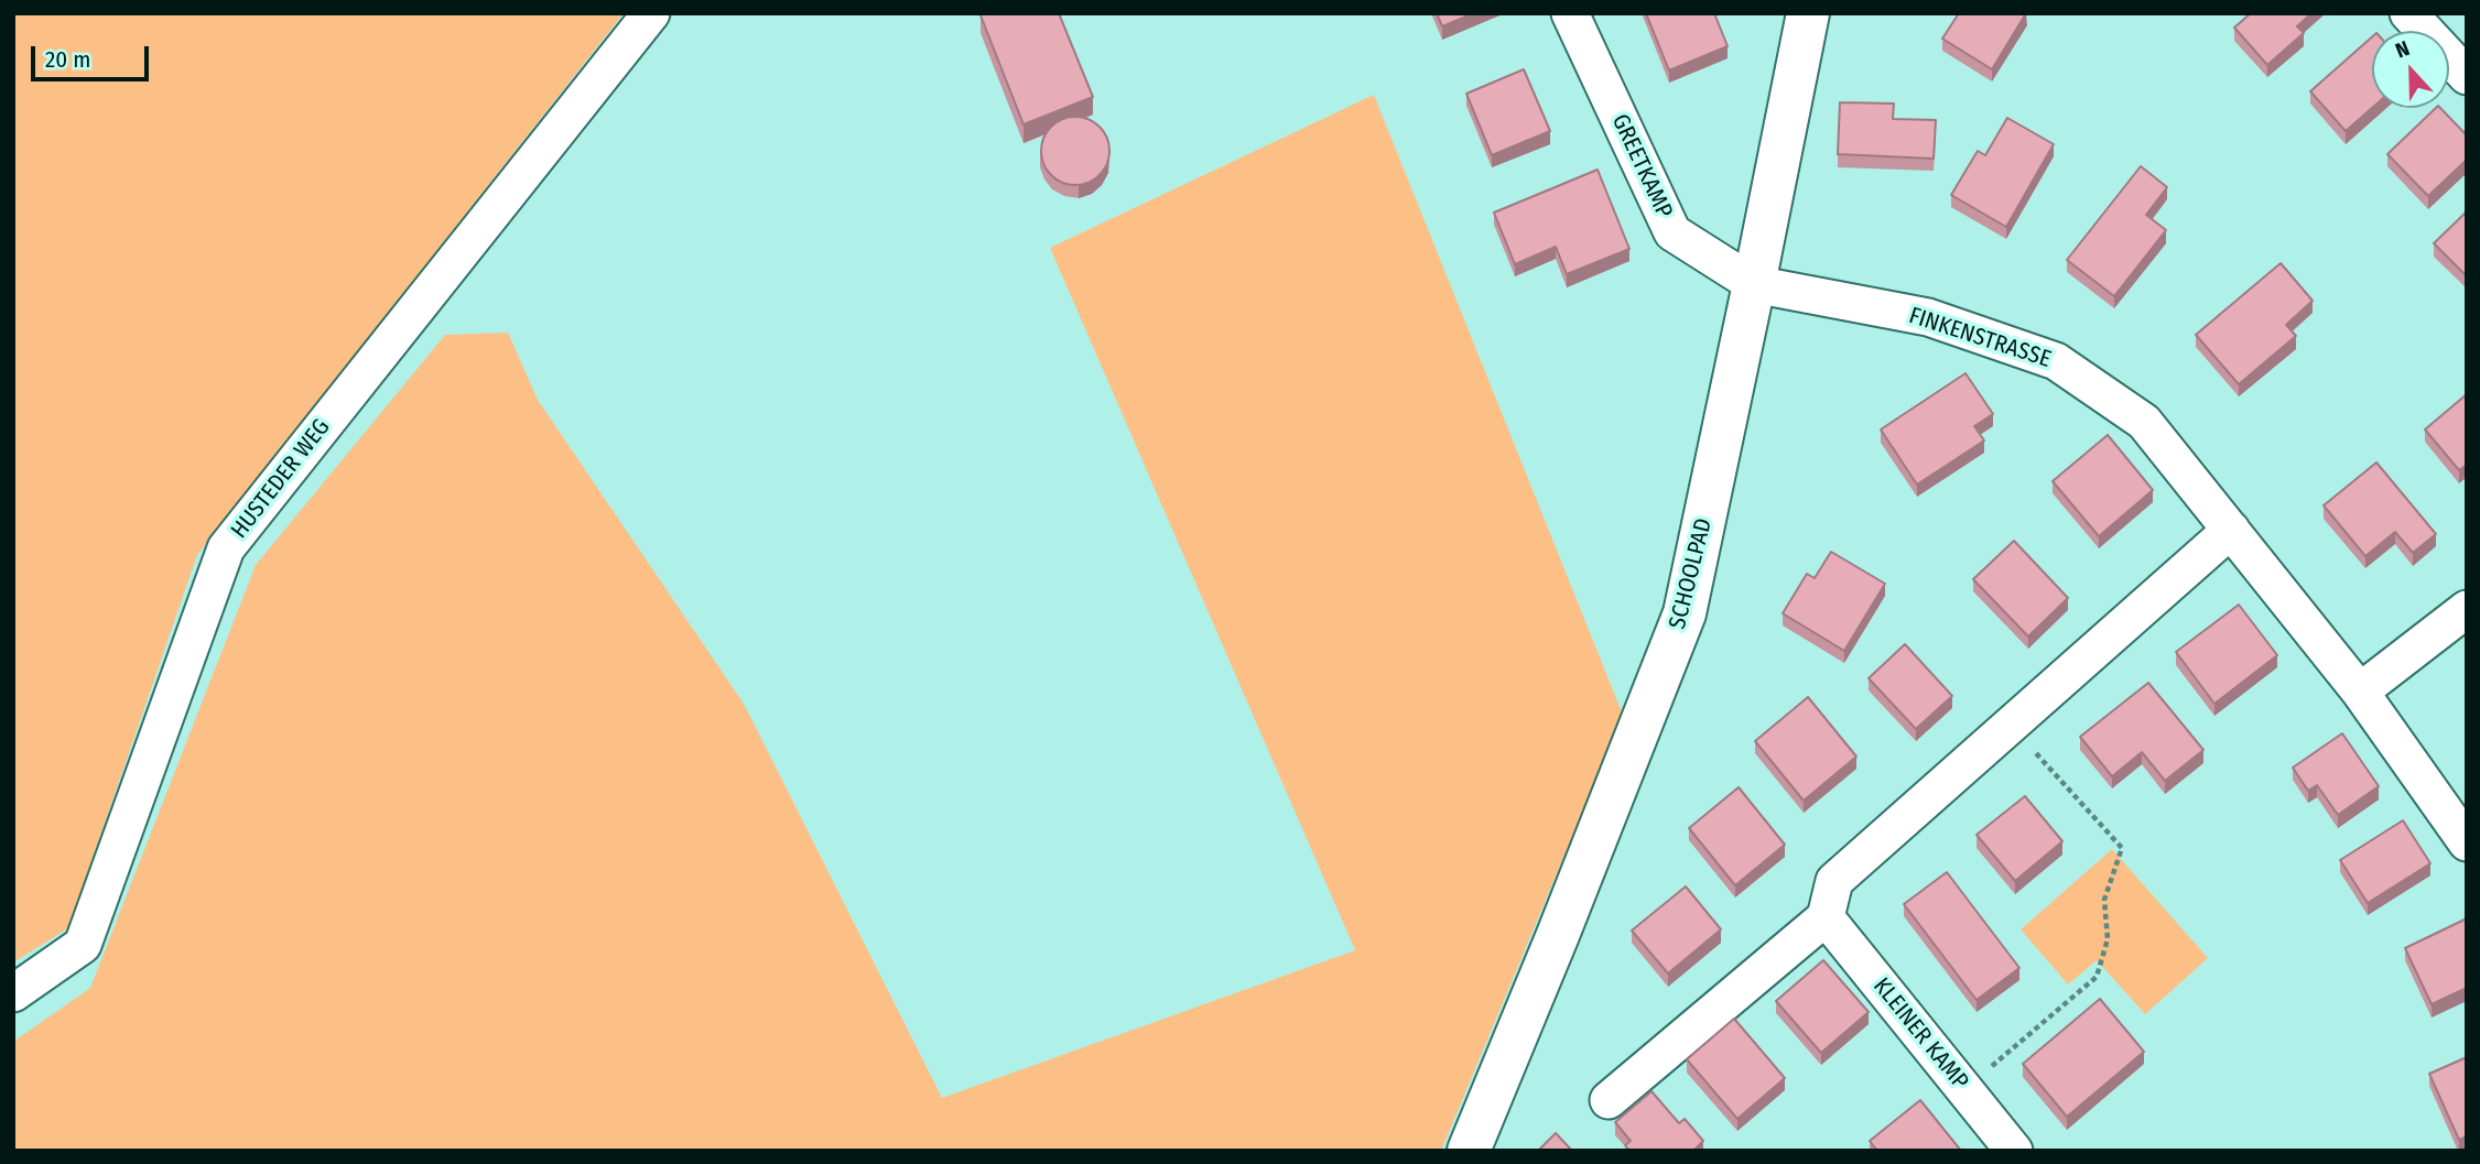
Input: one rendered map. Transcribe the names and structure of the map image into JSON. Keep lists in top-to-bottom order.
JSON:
{
  "streets": {
    "street": [
      "GREETKAMP",
      "FINKENSTRASSE",
      "HUSTEDER WEG",
      "SCHOOLPAD",
      "KLEINER KAMP"
    ]
  },
  "crossings": [
    ["GREETKAMP", "FINKENSTRASSE"],
    ["GREETKAMP", "SCHOOLPAD"],
    ["FINKENSTRASSE", "SCHOOLPAD"]
  ],
  "scale_bar": "20 m",
  "north": "top"
}
